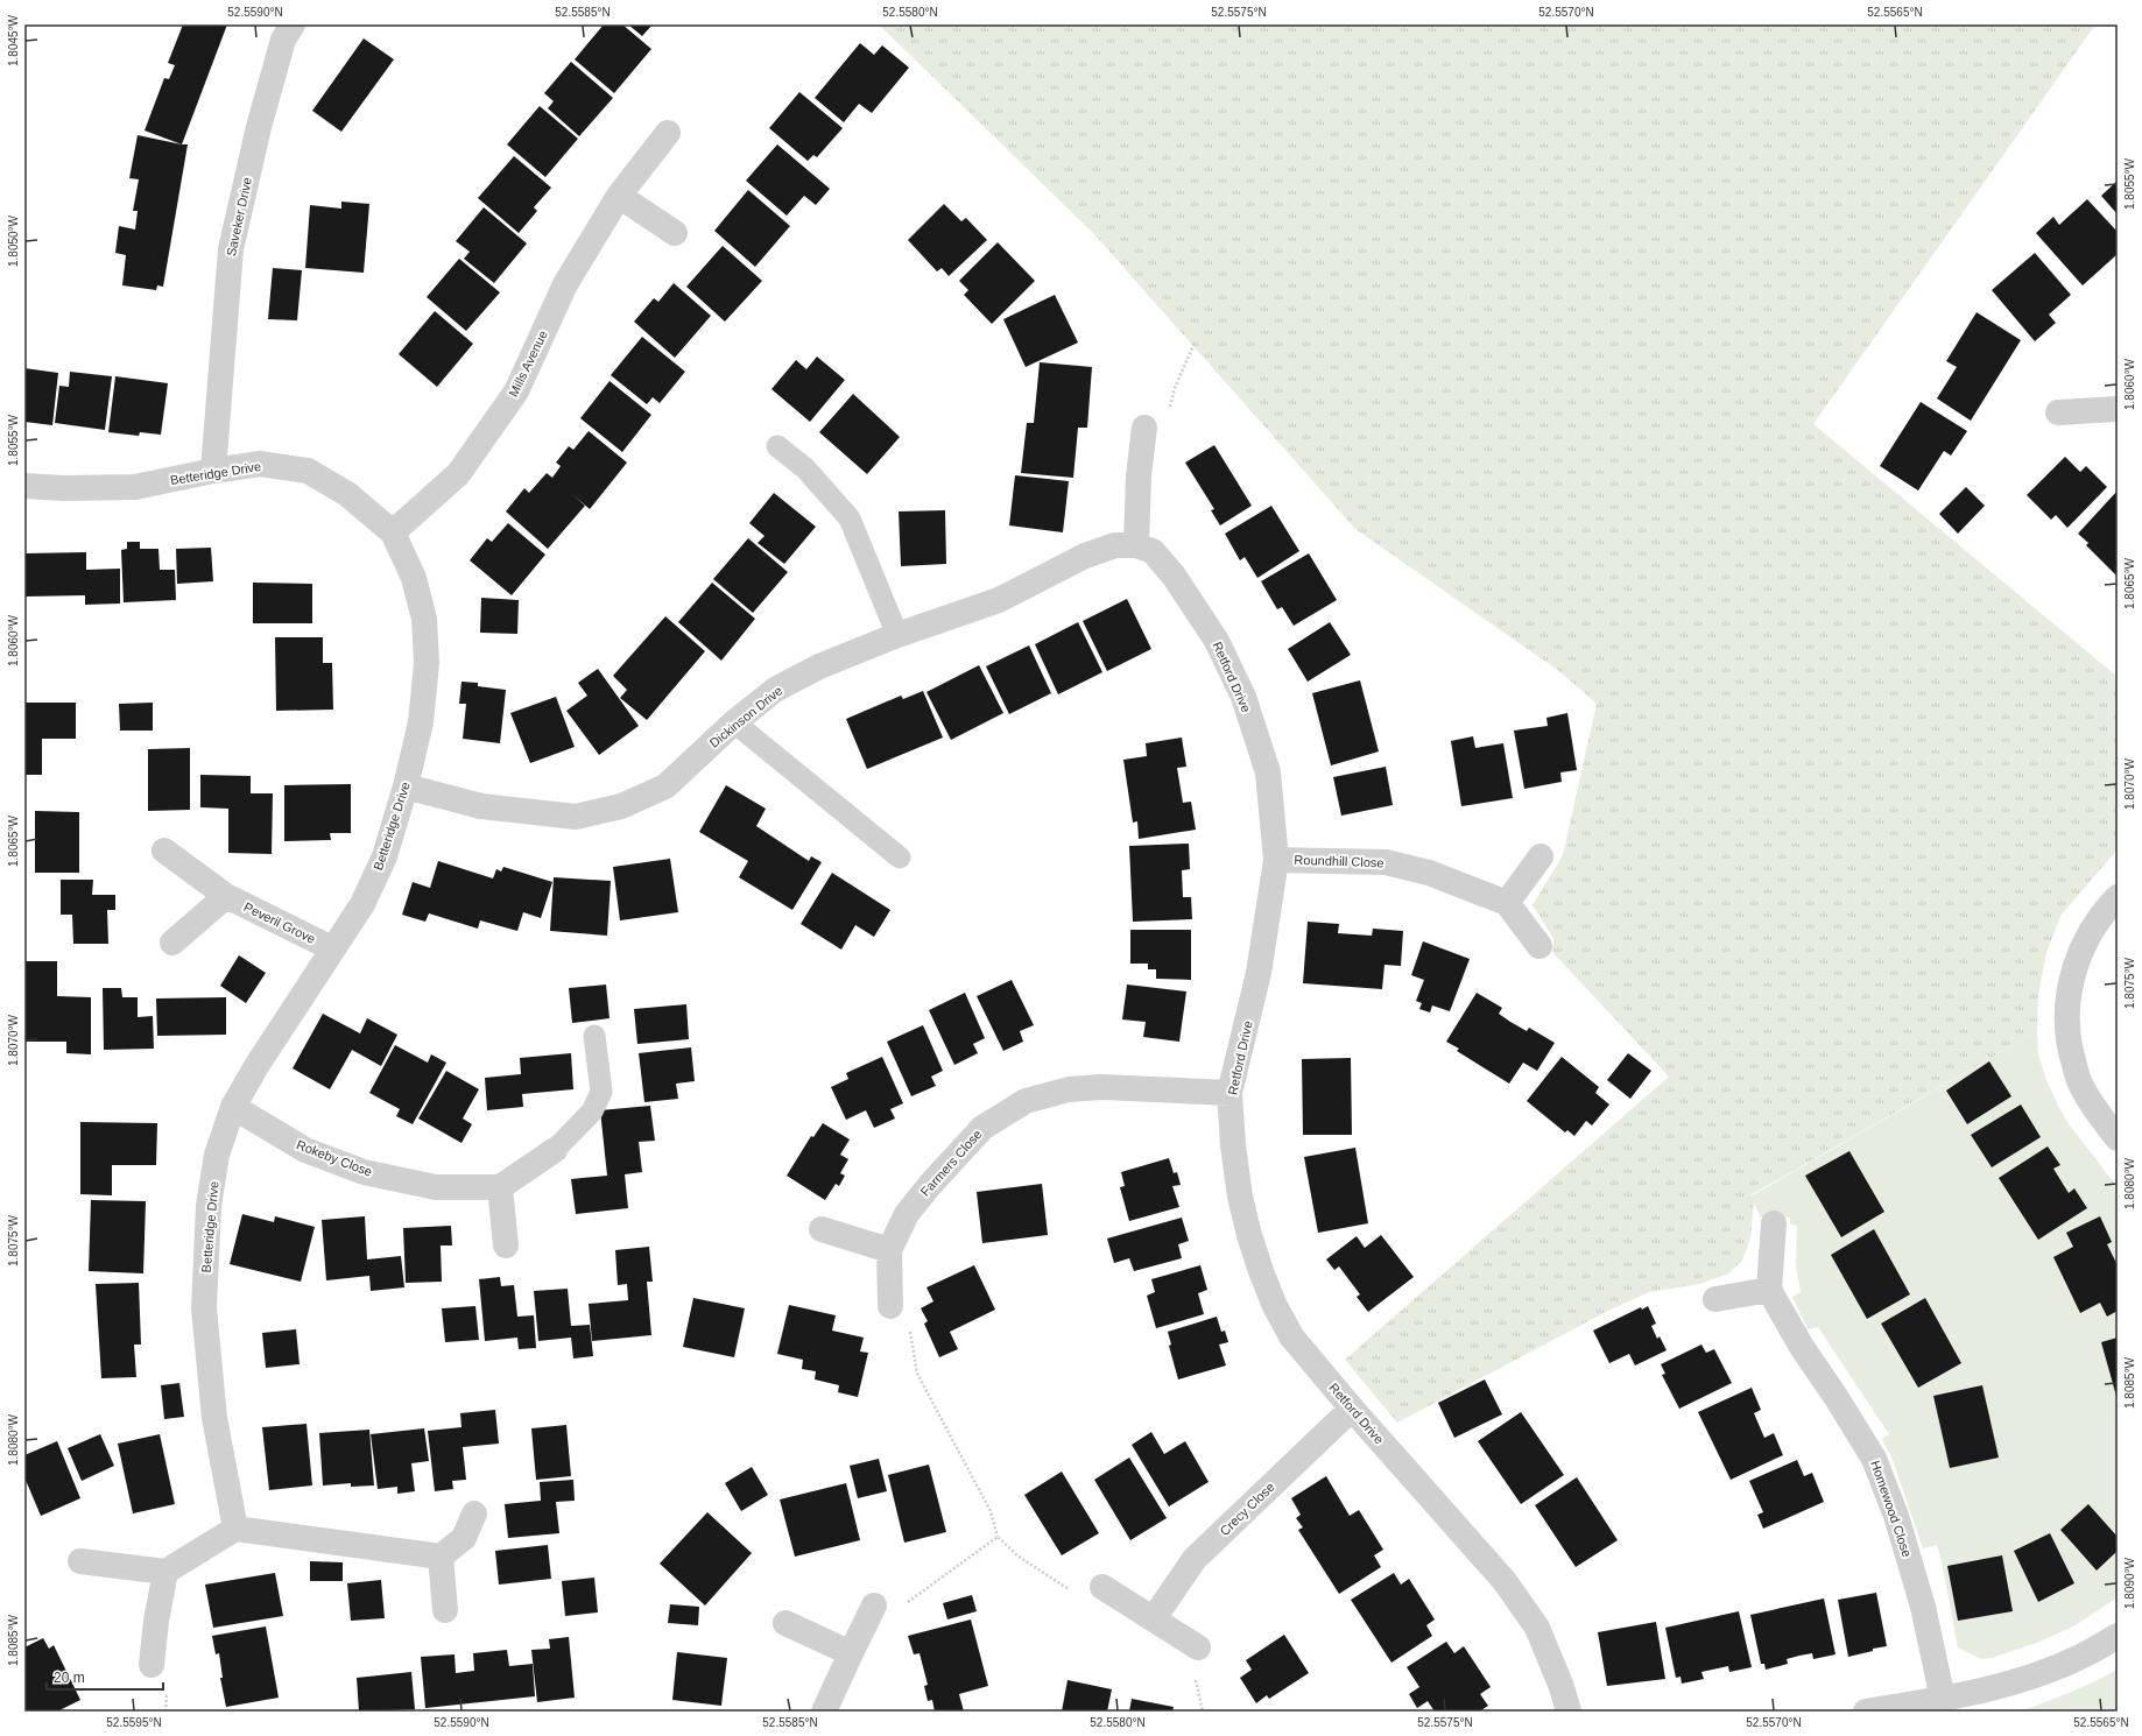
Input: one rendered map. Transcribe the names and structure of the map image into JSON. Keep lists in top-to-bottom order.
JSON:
{
  "streets": {
    "street": [
      "Saveker Drive",
      "Mills Avenue",
      "Betteridge Drive",
      "Retford Drive",
      "Dickinson Drive",
      "Roundhill Close",
      "Peveril Grove",
      "Rokeby Close",
      "Farmers Close",
      "Crecy Close",
      "Homewood Close"
    ]
  },
  "crossings": [
    ["Saveker Drive", "Betteridge Drive"],
    ["Mills Avenue", "Betteridge Drive"],
    ["Betteridge Drive", "Dickinson Drive"],
    ["Betteridge Drive", "Peveril Grove"],
    ["Betteridge Drive", "Rokeby Close"],
    ["Retford Drive", "Dickinson Drive"],
    ["Retford Drive", "Roundhill Close"],
    ["Retford Drive", "Farmers Close"],
    ["Retford Drive", "Crecy Close"]
  ],
  "scale_bar": "20 m",
  "coordinates": [
    "52.5590°N",
    "52.5585°N",
    "52.5580°N",
    "52.5575°N",
    "52.5570°N",
    "52.5565°N",
    "1.8045°W",
    "1.8055°W",
    "1.8050°W",
    "1.8060°W",
    "1.8065°W",
    "1.8070°W",
    "1.8075°W",
    "1.8080°W",
    "1.8085°W",
    "1.8090°W",
    "52.5595°N"
  ]
}
